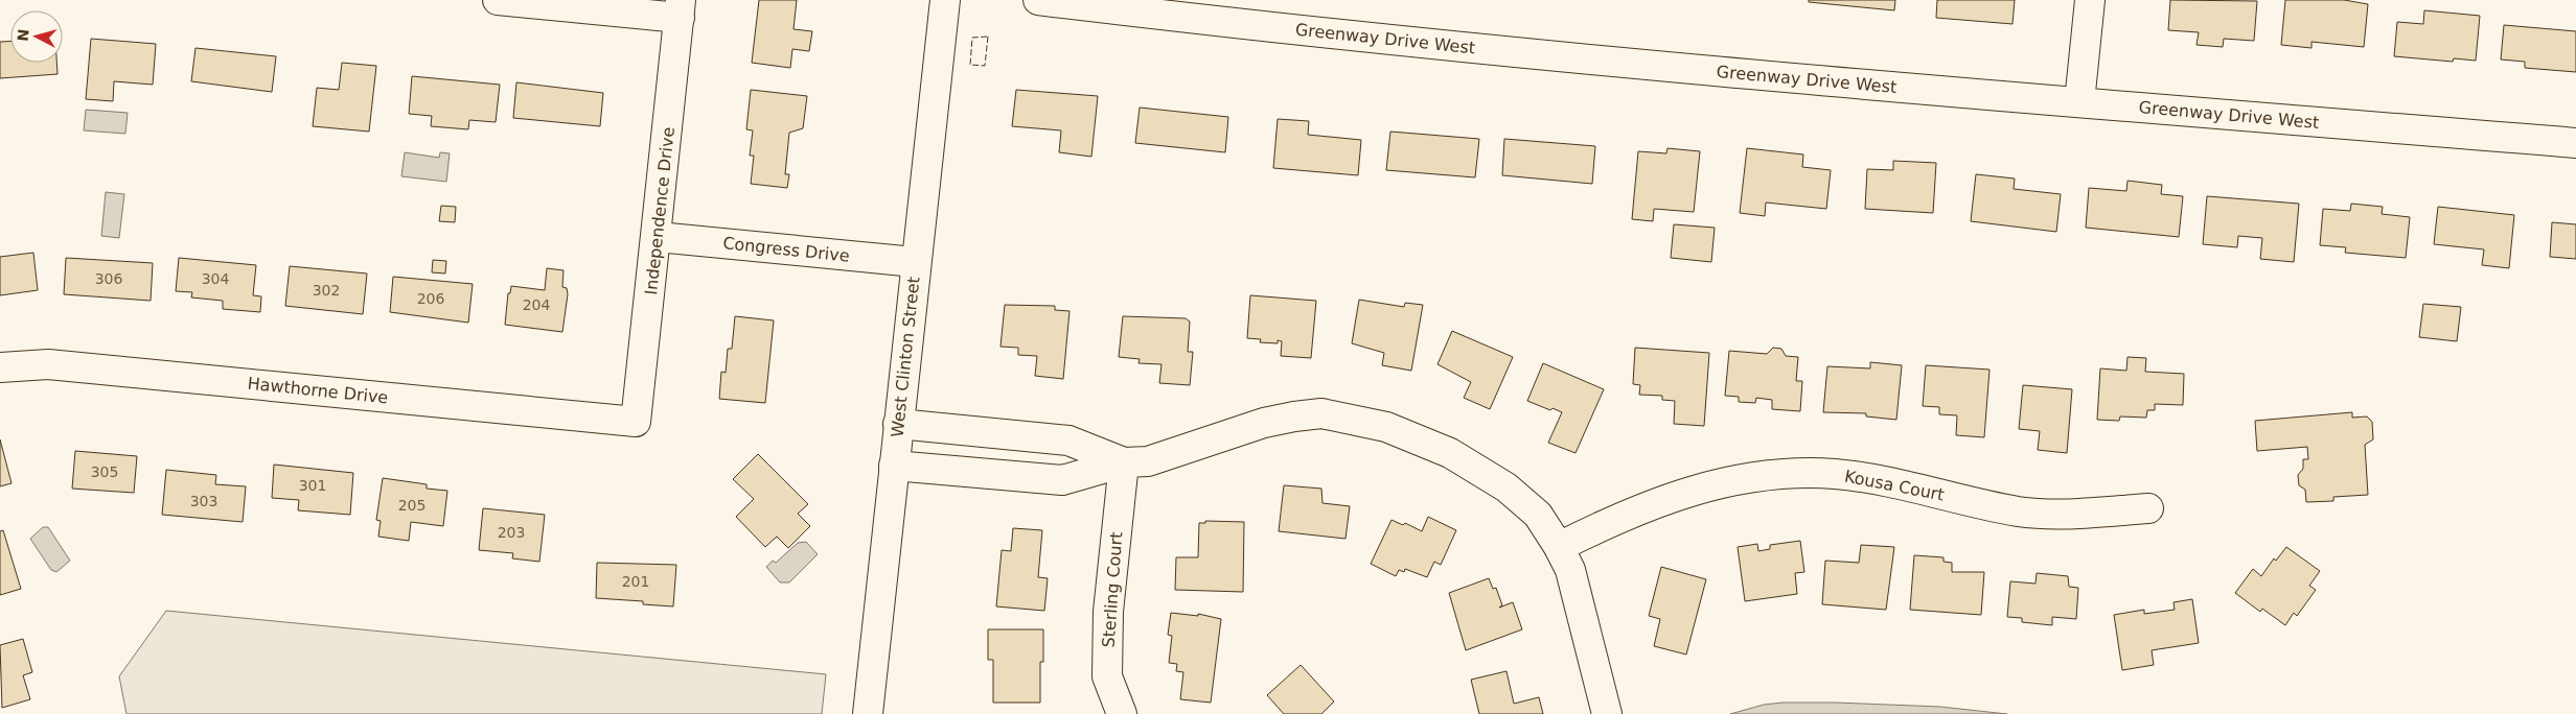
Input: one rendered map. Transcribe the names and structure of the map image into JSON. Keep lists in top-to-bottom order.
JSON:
{
  "streets": {
    "street": [
      "Greenway Drive West",
      "Independence Drive",
      "Congress Drive",
      "West Clinton Street",
      "Hawthorne Drive",
      "Kousa Court",
      "Sterling Court"
    ]
  },
  "crossings": [
    ["Independence Drive", "Congress Drive"],
    ["Independence Drive", "Hawthorne Drive"],
    ["Congress Drive", "West Clinton Street"]
  ],
  "house_numbers": [
    "306",
    "304",
    "302",
    "206",
    "204",
    "305",
    "301",
    "303",
    "205",
    "203",
    "201"
  ],
  "north": "left"
}
